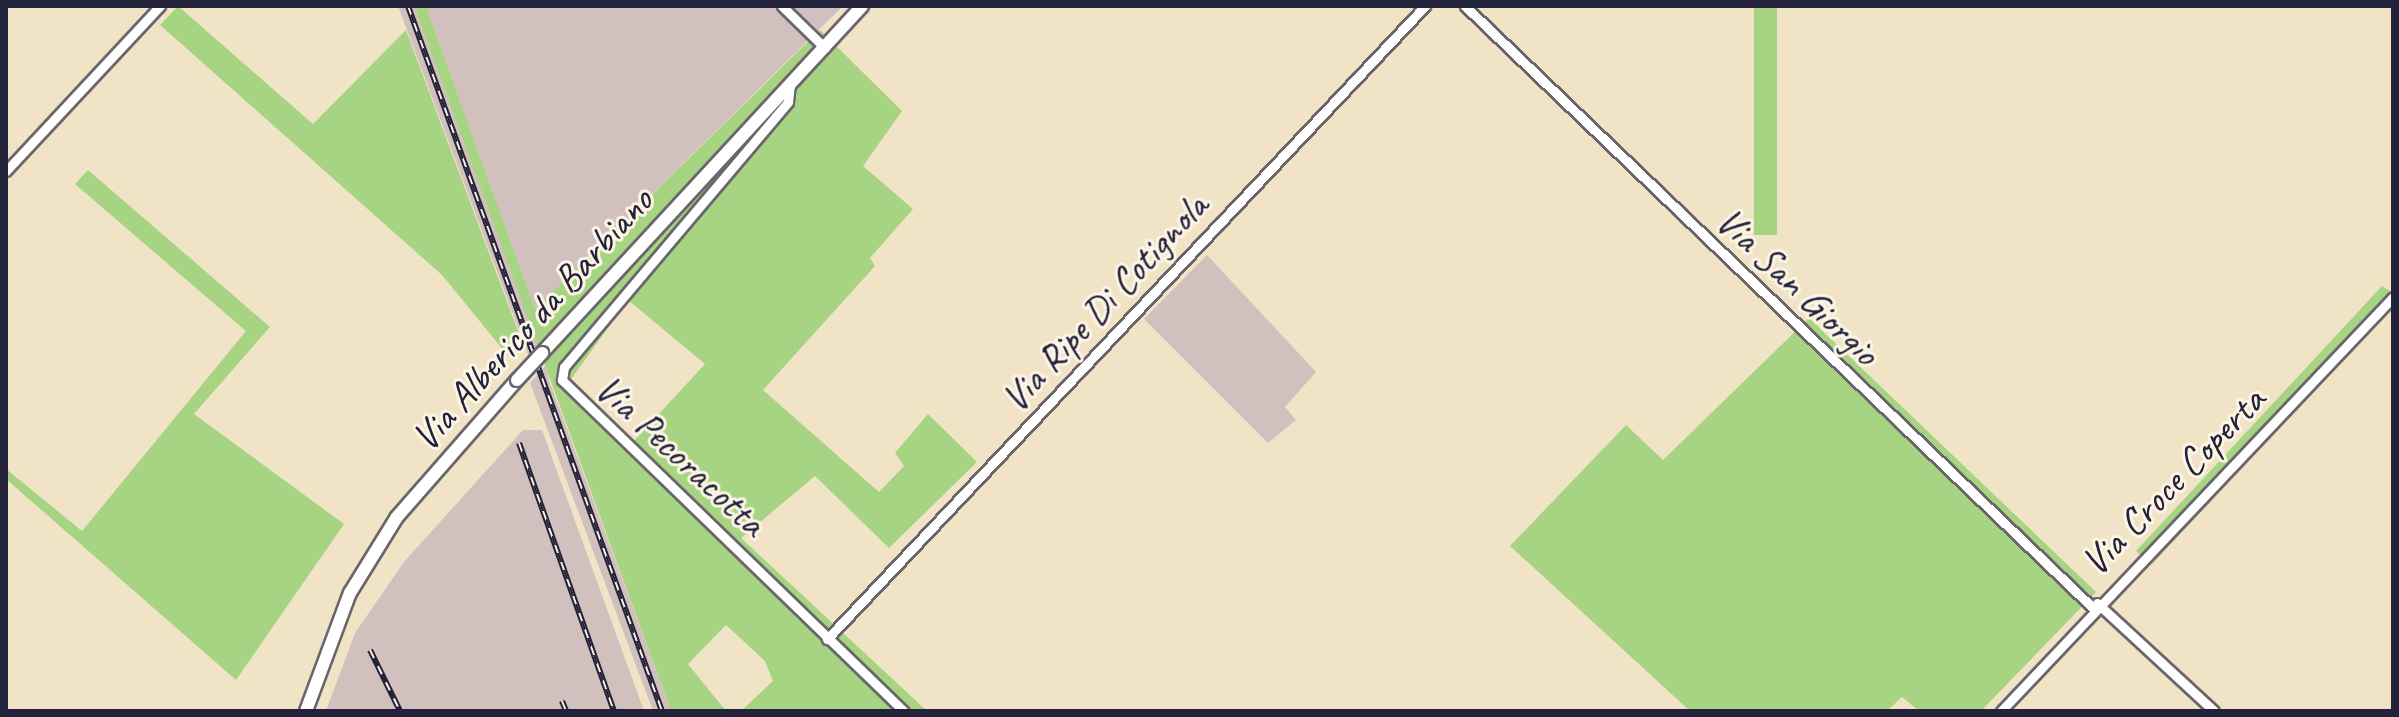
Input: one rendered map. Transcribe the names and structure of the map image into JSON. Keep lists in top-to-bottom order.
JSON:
{
  "streets": {
    "main road": ["Via Alberico da Barbiano"],
    "street": [
      "Via San Giorgio",
      "Via Ripe Di Cotignola",
      "Via Pecoracotta",
      "Via Croce Coperta"
    ]
  },
  "crossings": [
    ["Via San Giorgio", "Via Croce Coperta"],
    ["Via Ripe Di Cotignola", "Via Pecoracotta"],
    ["Via Alberico da Barbiano", "Via Pecoracotta"]
  ]
}
